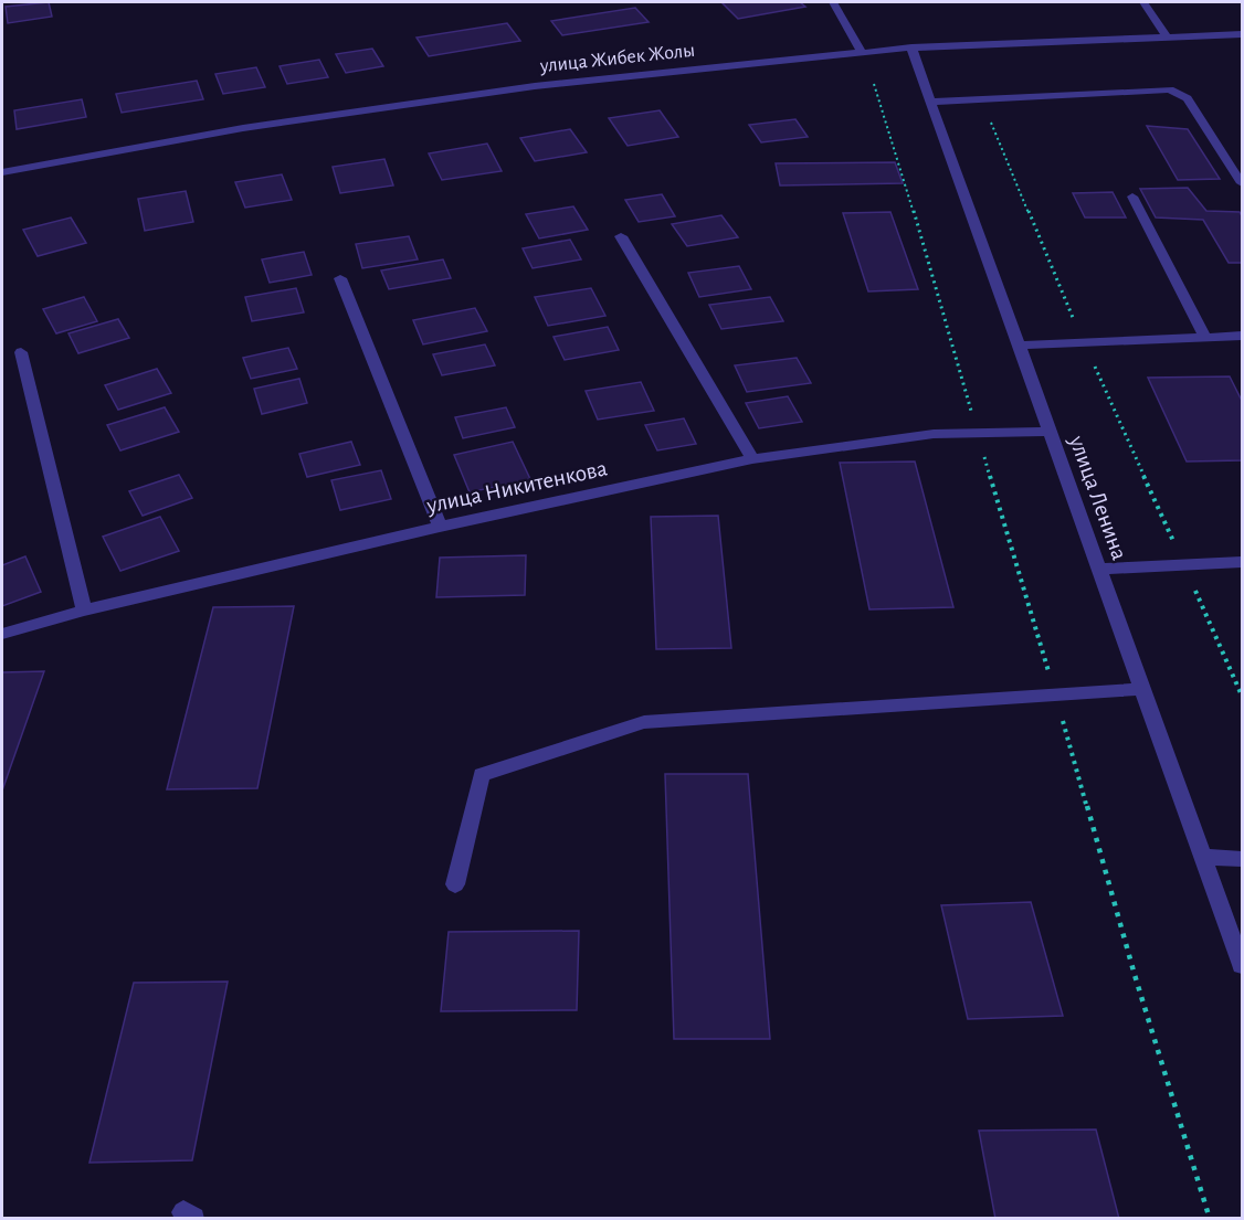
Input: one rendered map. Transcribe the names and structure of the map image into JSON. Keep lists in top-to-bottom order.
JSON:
{
  "streets": {
    "street": ["улица Жибек Жолы", "улица Никитенкова", "улица Ленина"]
  },
  "crossings": [
    ["улица Жибек Жолы", "улица Ленина"],
    ["улица Никитенкова", "улица Ленина"]
  ]
}
